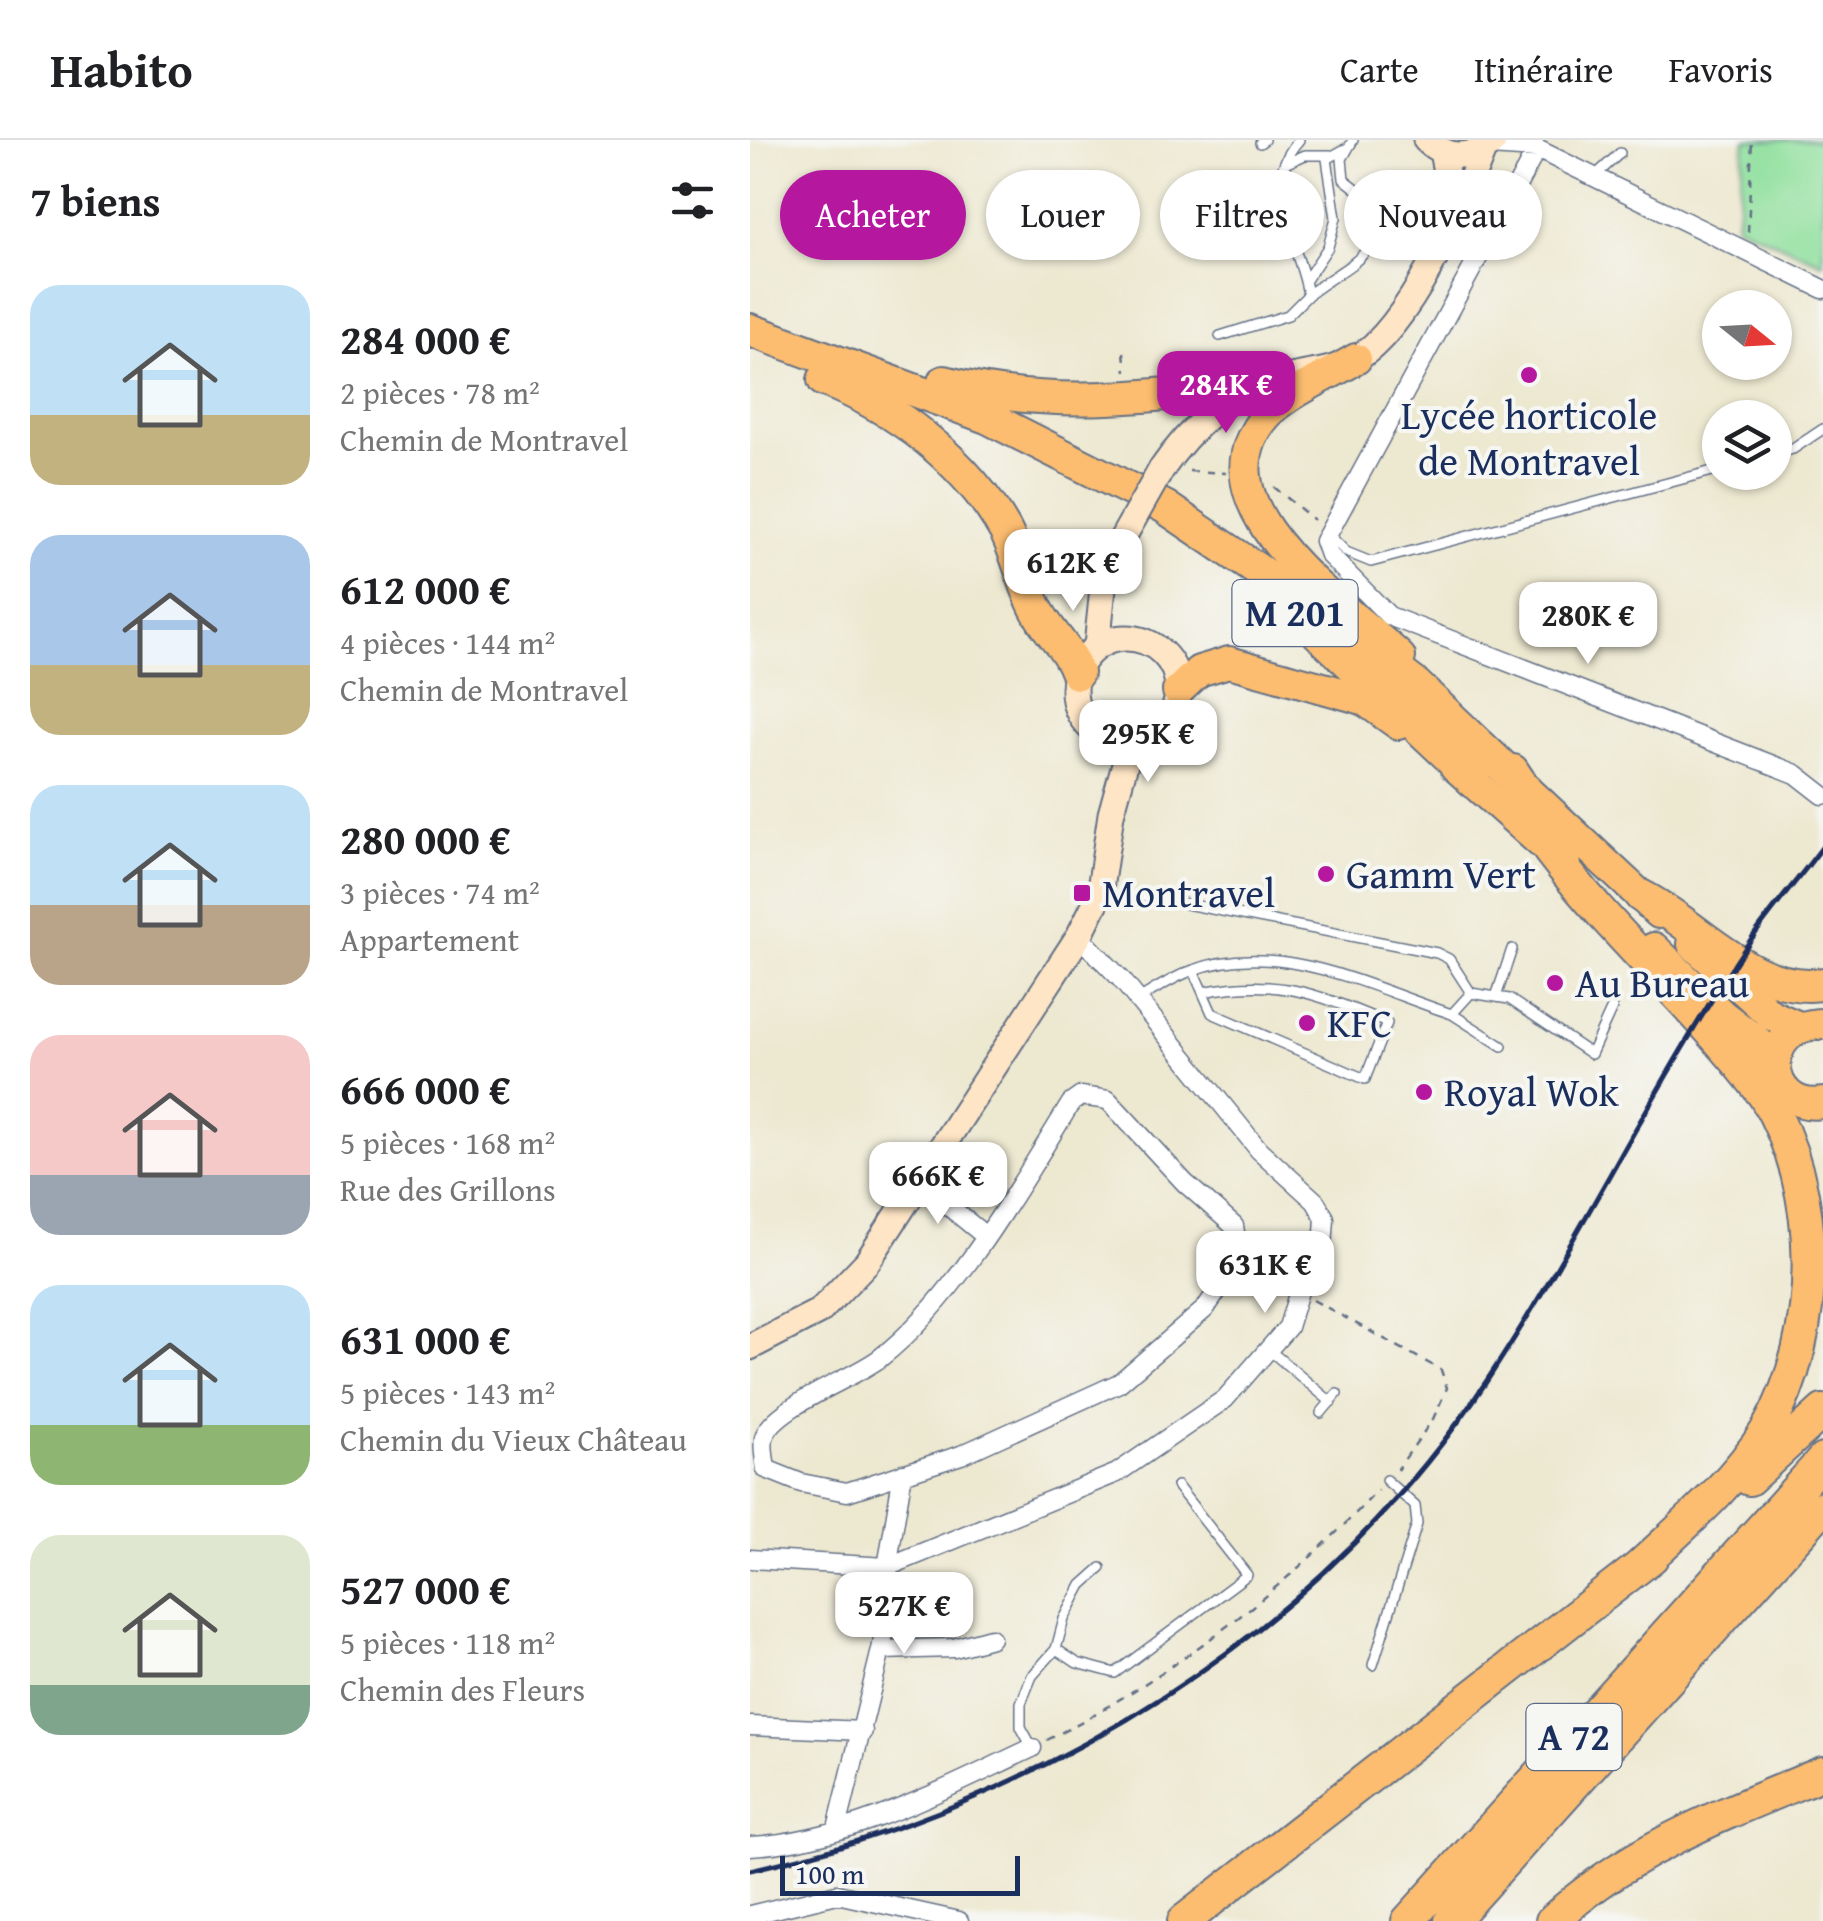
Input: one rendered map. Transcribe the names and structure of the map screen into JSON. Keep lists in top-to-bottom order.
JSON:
{
  "streets": {
    "highway": ["M 201", "A 72"]
  },
  "places": {
    "other": [
      "Lycée horticole de Montravel",
      "Gamm Vert",
      "Au Bureau",
      "KFC",
      "Royal Wok"
    ],
    "transit": ["Montravel"]
  },
  "scale_bar": "100 m",
  "north": "right",
  "page": {
    "header": "Habito",
    "nav": ["Carte", "Itinéraire", "Favoris"],
    "heading": "7 biens",
    "chip": [
      "Acheter",
      "Louer",
      "Filtres",
      "Nouveau"
    ],
    "list": [
      {
        "name": "284 000 €",
        "note": "2 pièces · 78 m² · Chemin de Montravel"
      },
      {
        "name": "612 000 €",
        "note": "4 pièces · 144 m² · Chemin de Montravel"
      },
      {
        "name": "280 000 €",
        "note": "3 pièces · 74 m² · Appartement"
      },
      {
        "name": "666 000 €",
        "note": "5 pièces · 168 m² · Rue des Grillons"
      },
      {
        "name": "631 000 €",
        "note": "5 pièces · 143 m² · Chemin du Vieux Château"
      },
      {
        "name": "527 000 €",
        "note": "5 pièces · 118 m² · Chemin des Fleurs"
      }
    ],
    "price": [
      "284K €",
      "612K €",
      "280K €",
      "295K €",
      "666K €",
      "631K €",
      "527K €"
    ],
    "scale": "100 m"
  }
}
